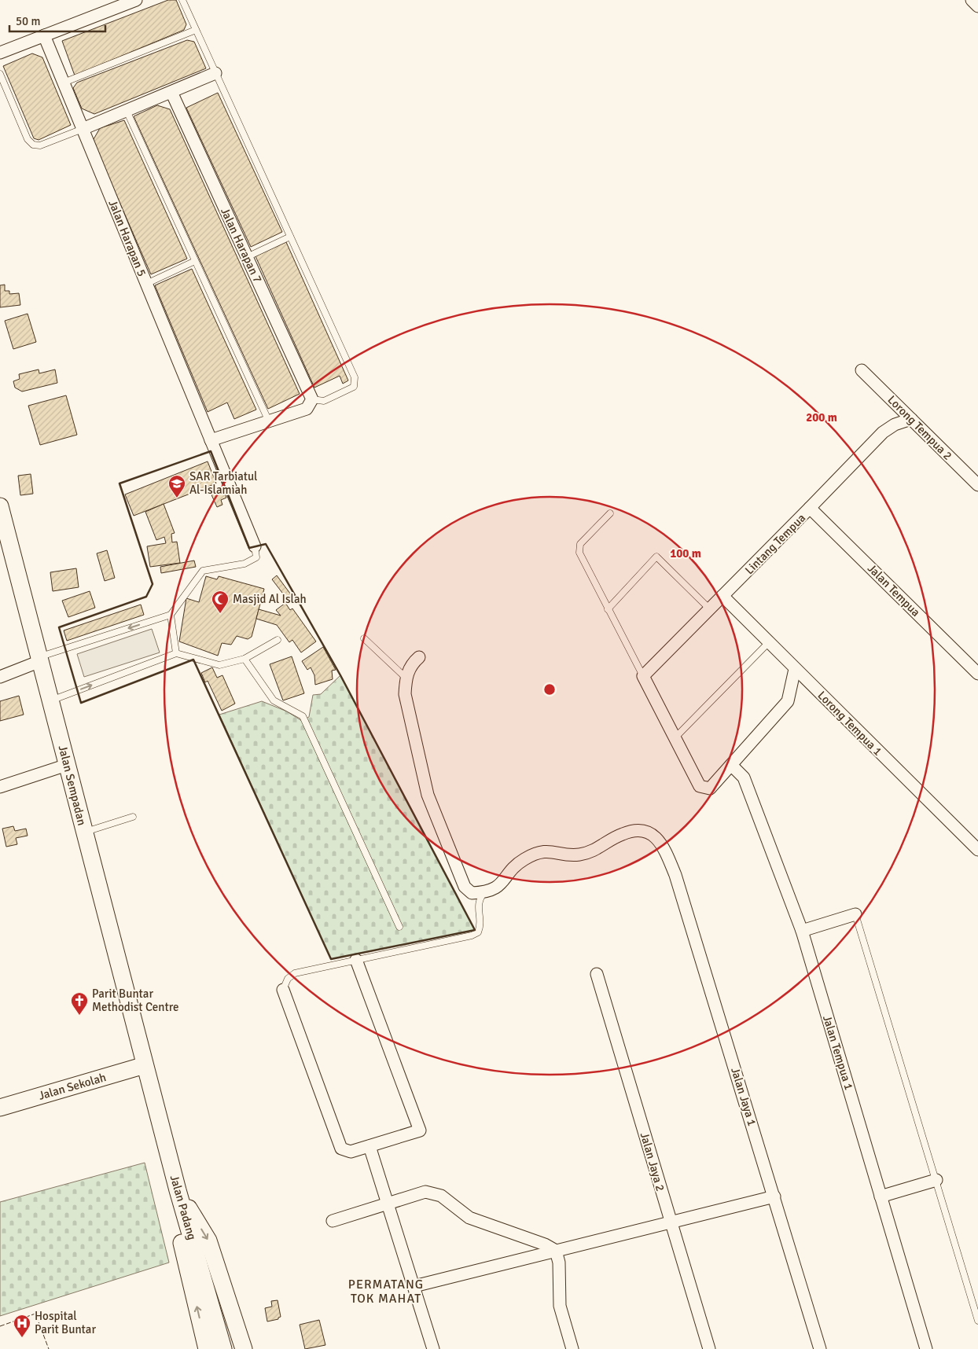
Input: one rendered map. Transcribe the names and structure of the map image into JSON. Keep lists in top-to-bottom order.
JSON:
{
  "streets": {
    "street": [
      "Jalan Harapan 5",
      "Jalan Harapan 7",
      "Lorong Tempua 2",
      "Lintang Tempua",
      "Jalan Tempua",
      "Lorong Tempua 1",
      "Jalan Sempadan",
      "Jalan Tempua 1",
      "Jalan Sekolah",
      "Jalan Jaya 1",
      "Jalan Jaya 2",
      "Jalan Padang"
    ]
  },
  "crossings": [
    ["Lorong Tempua 2", "Lintang Tempua"],
    ["Lintang Tempua", "Jalan Tempua"],
    ["Lintang Tempua", "Lorong Tempua 1"],
    ["Jalan Sempadan", "Jalan Sekolah"],
    ["Jalan Sempadan", "Jalan Padang"],
    ["Jalan Sekolah", "Jalan Padang"]
  ],
  "districts": ["PERMATANG TOK MAHAT"],
  "places": {
    "school or university": ["SAR Tarbiatul Al-Islamiah"],
    "mosque": ["Masjid Al Islah"],
    "church": ["Parit Buntar Methodist Centre"],
    "hospital": ["Hospital Parit Buntar"]
  },
  "scale_bar": "50 m",
  "rings": ["200 m", "100 m"]
}
